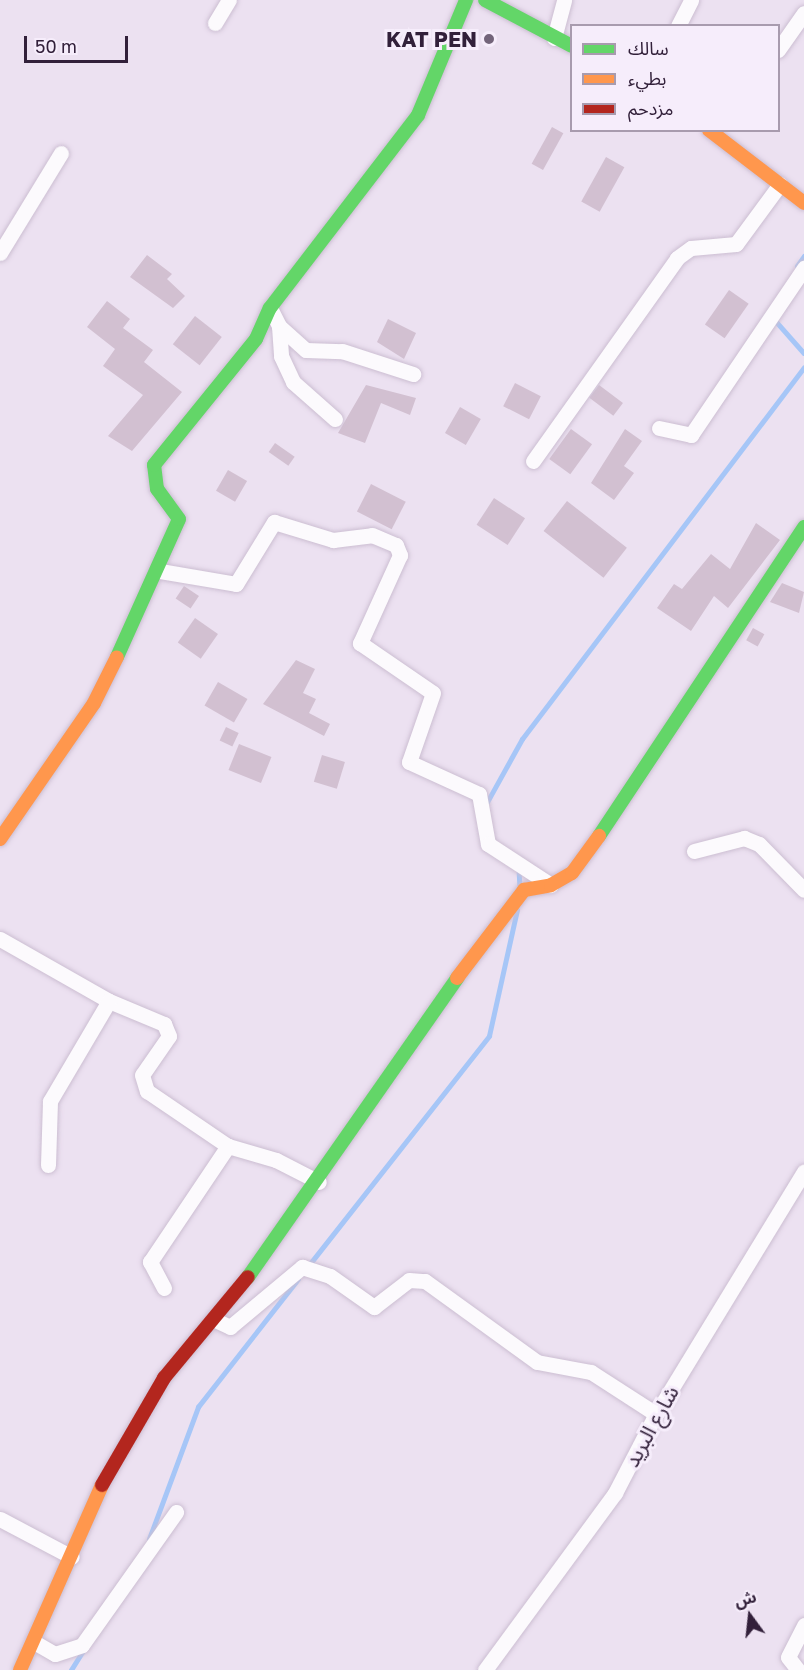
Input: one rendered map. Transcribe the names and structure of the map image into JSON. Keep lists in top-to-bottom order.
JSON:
{
  "streets": {
    "street": ["شارع البريد"]
  },
  "places": ["KAT PEN"],
  "legend": ["سالك", "بطيء", "مزدحم"],
  "scale_bar": "50 m",
  "north": "top"
}
